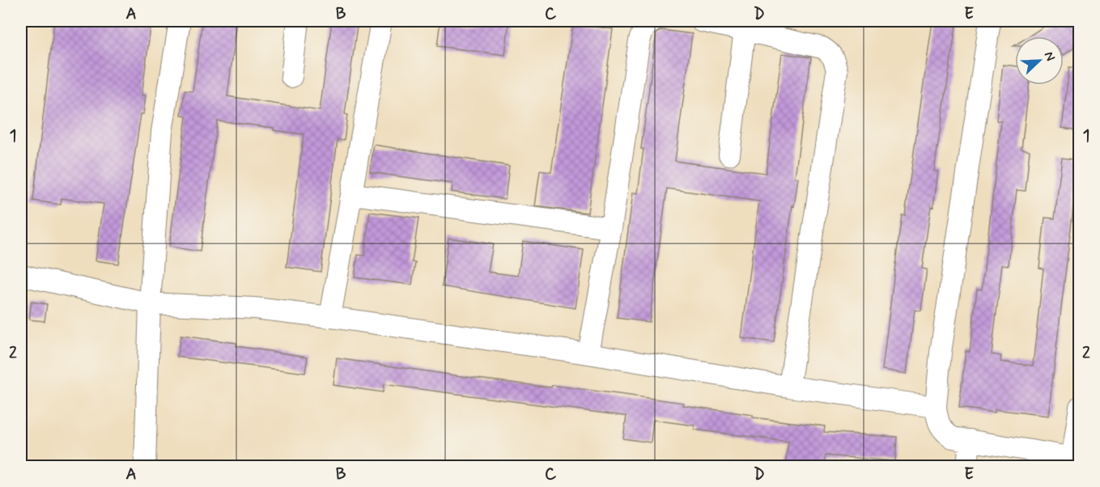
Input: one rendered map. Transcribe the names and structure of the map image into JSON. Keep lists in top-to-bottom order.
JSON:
{
  "north": "top right",
  "grid": {
    "columns": [
      "A",
      "B",
      "C",
      "D",
      "E"
    ],
    "rows": ["1", "2"]
  }
}
